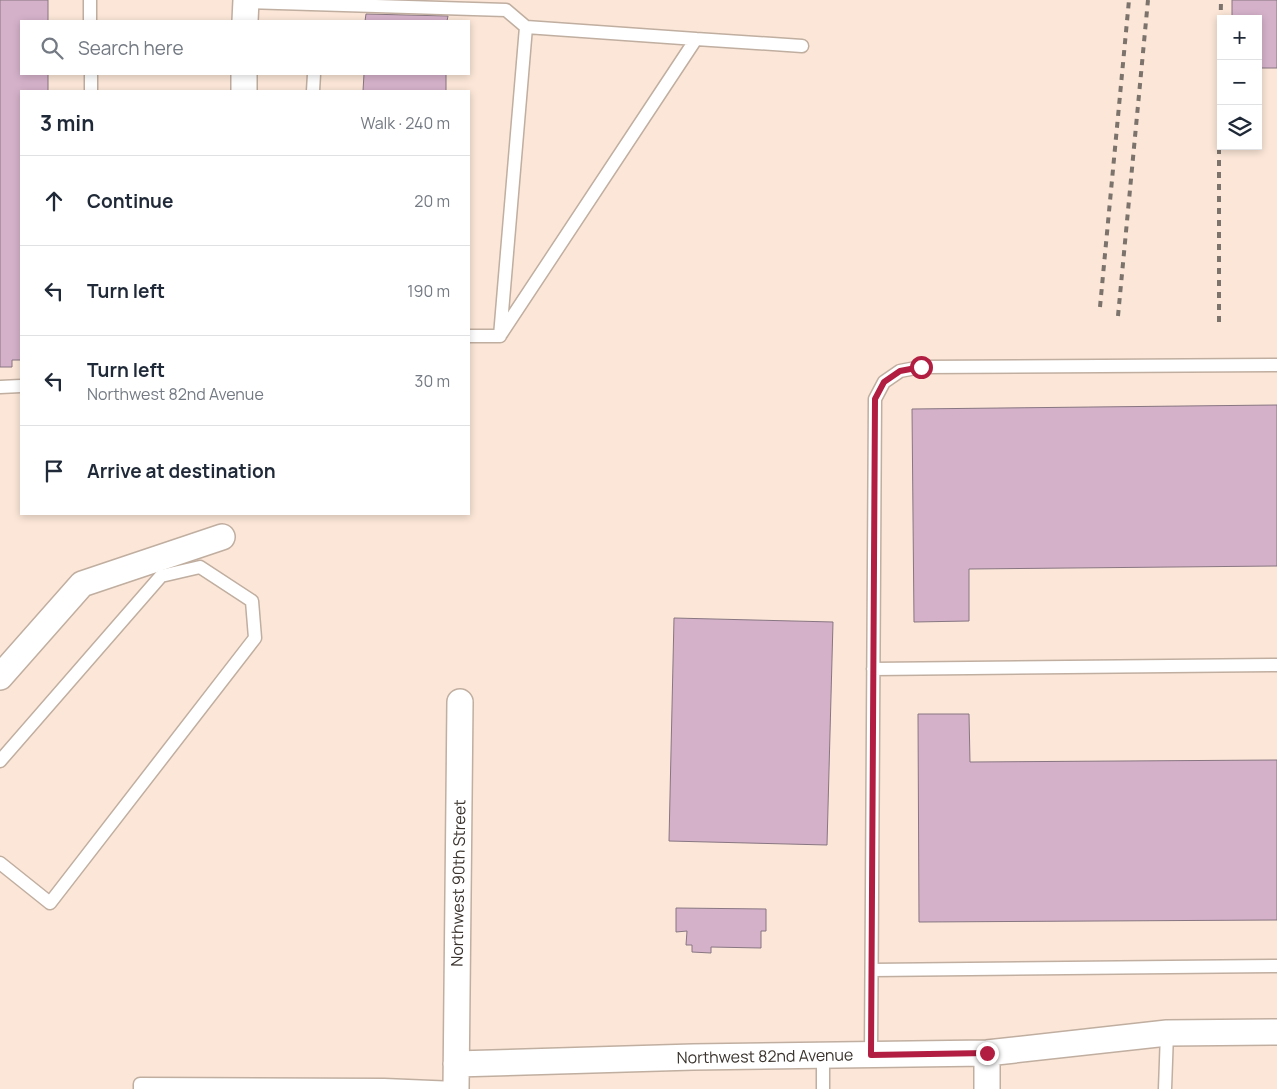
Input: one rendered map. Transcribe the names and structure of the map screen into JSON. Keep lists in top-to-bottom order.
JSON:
{
  "streets": {
    "street": ["Northwest 90th Street", "Northwest 82nd Avenue"]
  },
  "crossings": [
    ["Northwest 90th Street", "Northwest 82nd Avenue"]
  ],
  "page": {
    "map_buttons": ["+", "−"],
    "search": "Search here",
    "heading": ["3 min", "Walk · 240 m"],
    "list": [
      ["Continue", "20 m"],
      ["Turn left", "190 m"],
      ["Turn left", "Northwest 82nd Avenue", "30 m"],
      "Arrive at destination"
    ]
  }
}
